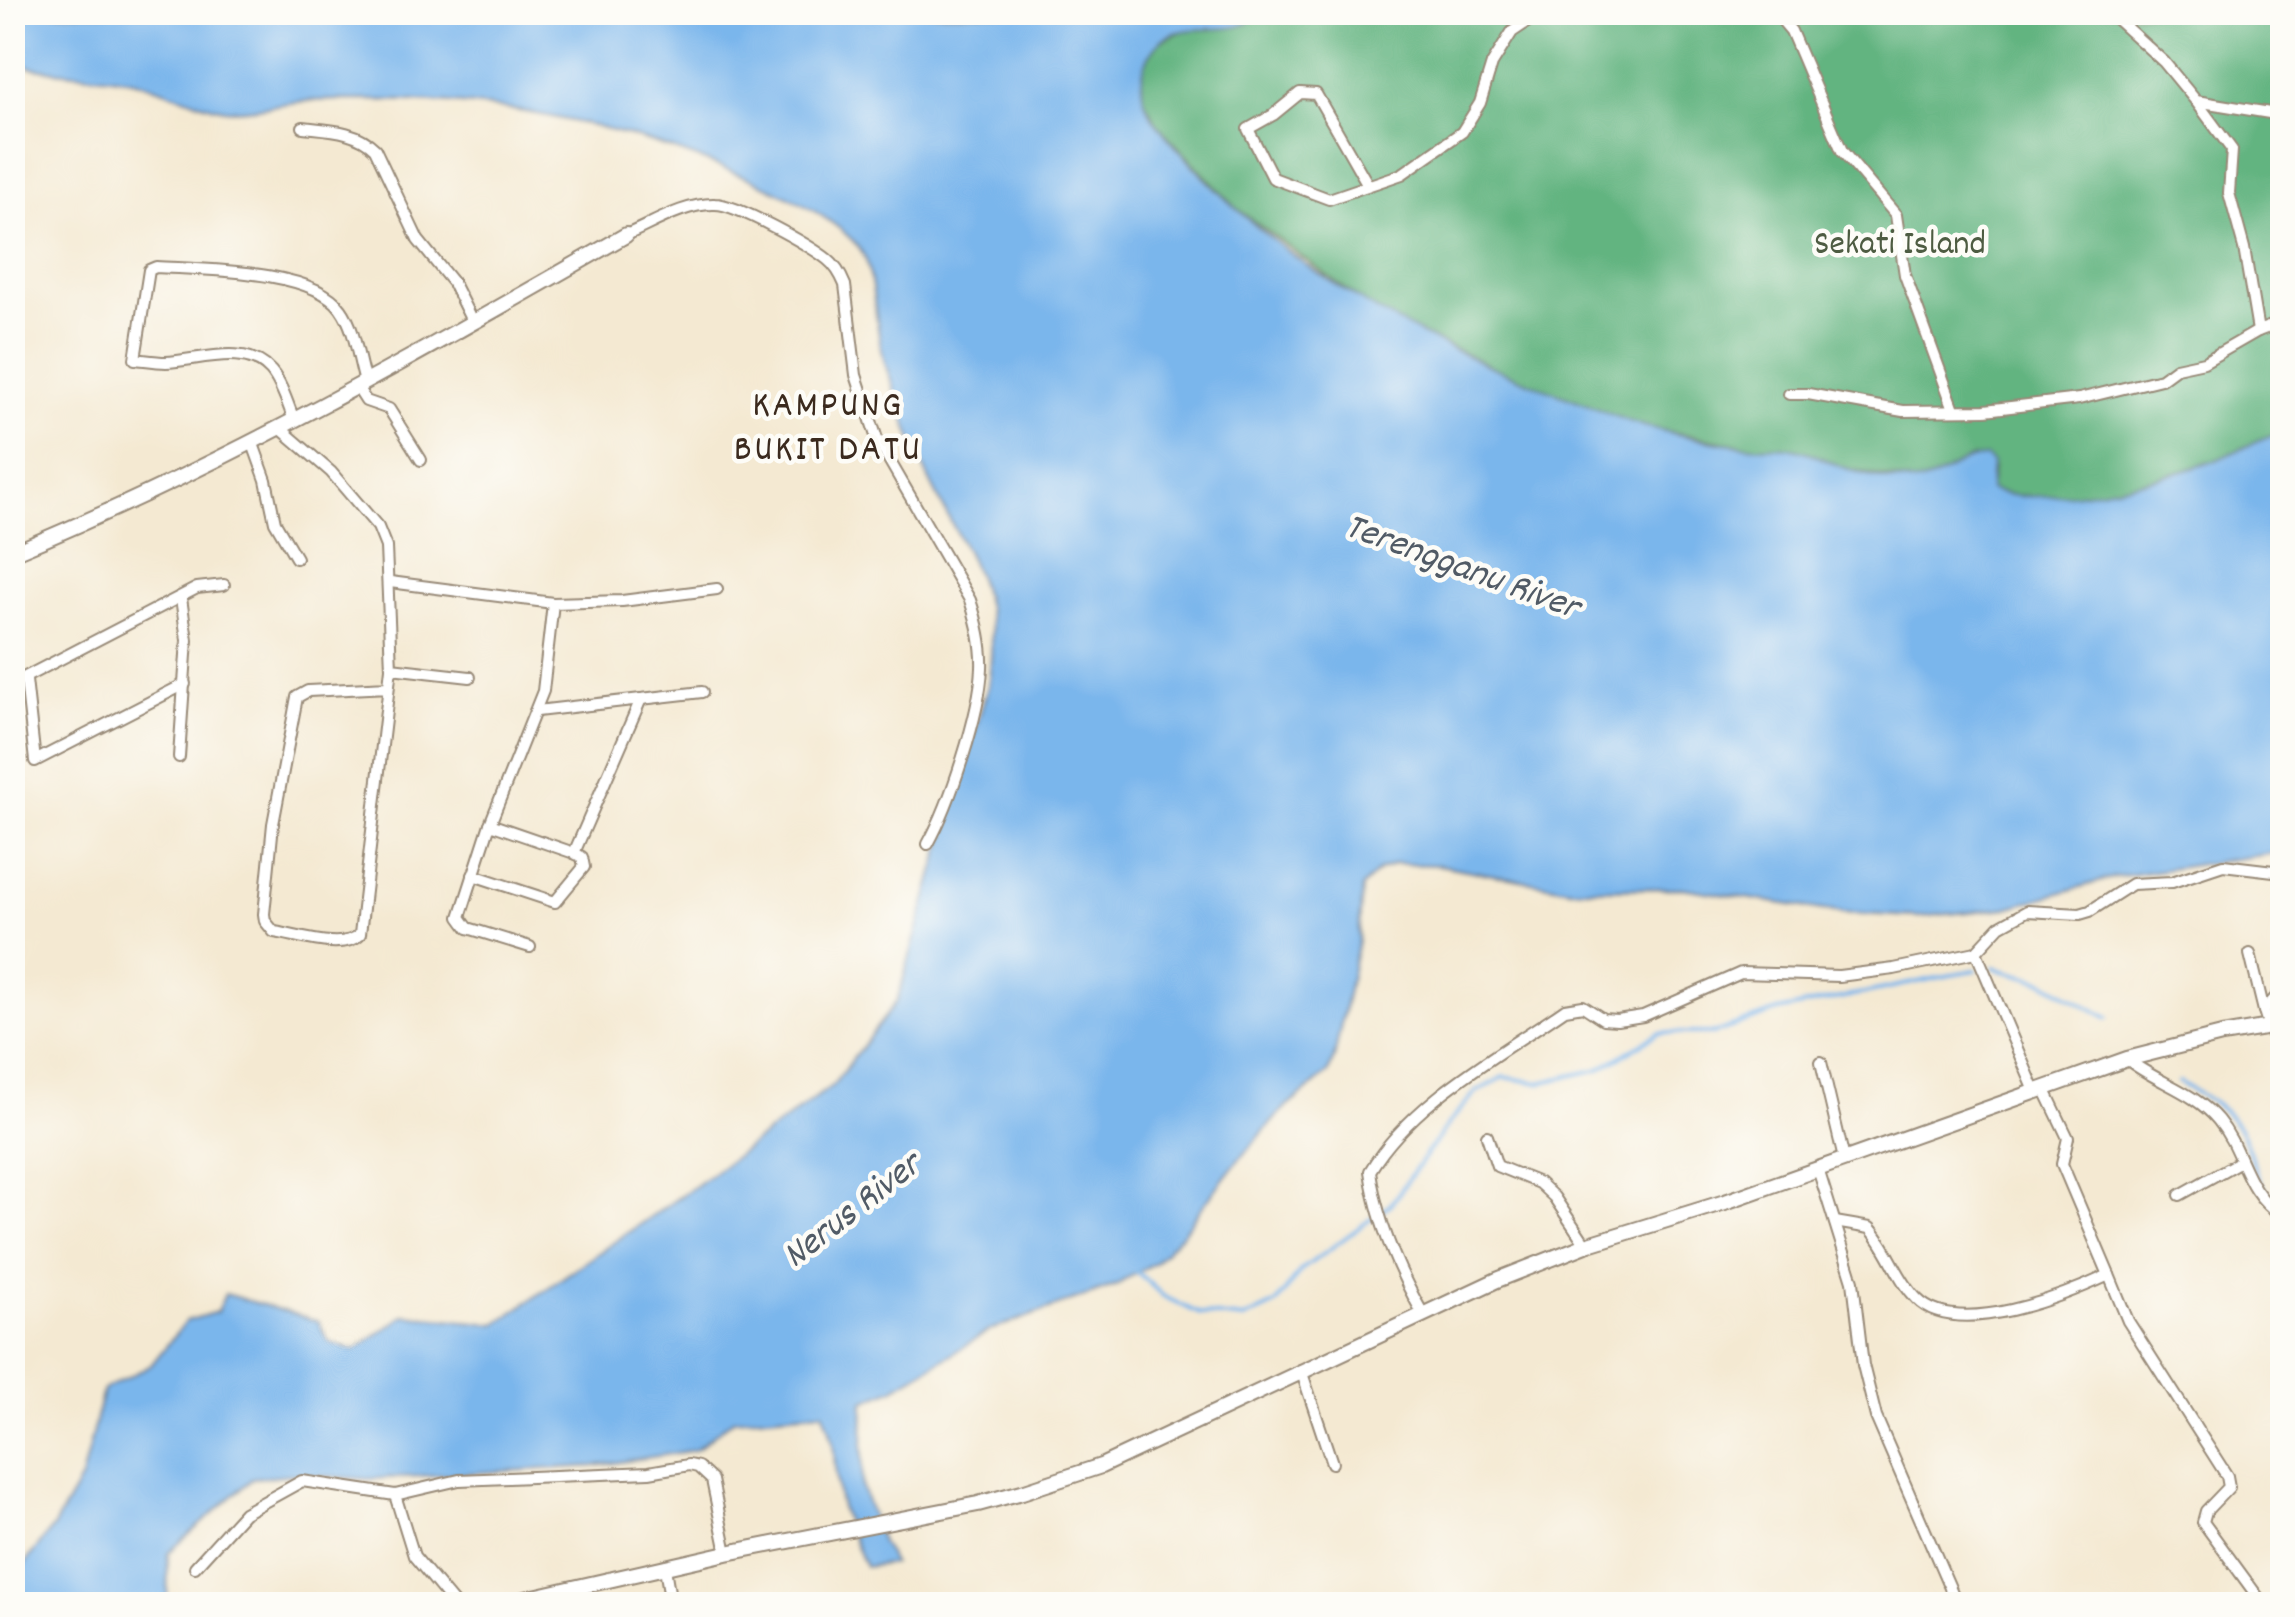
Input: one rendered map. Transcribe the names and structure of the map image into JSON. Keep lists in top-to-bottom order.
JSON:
{
  "districts": ["KAMPUNG BUKIT DATU"],
  "water": ["Terengganu River", "Nerus River"],
  "parks": ["Sekati Island"]
}
